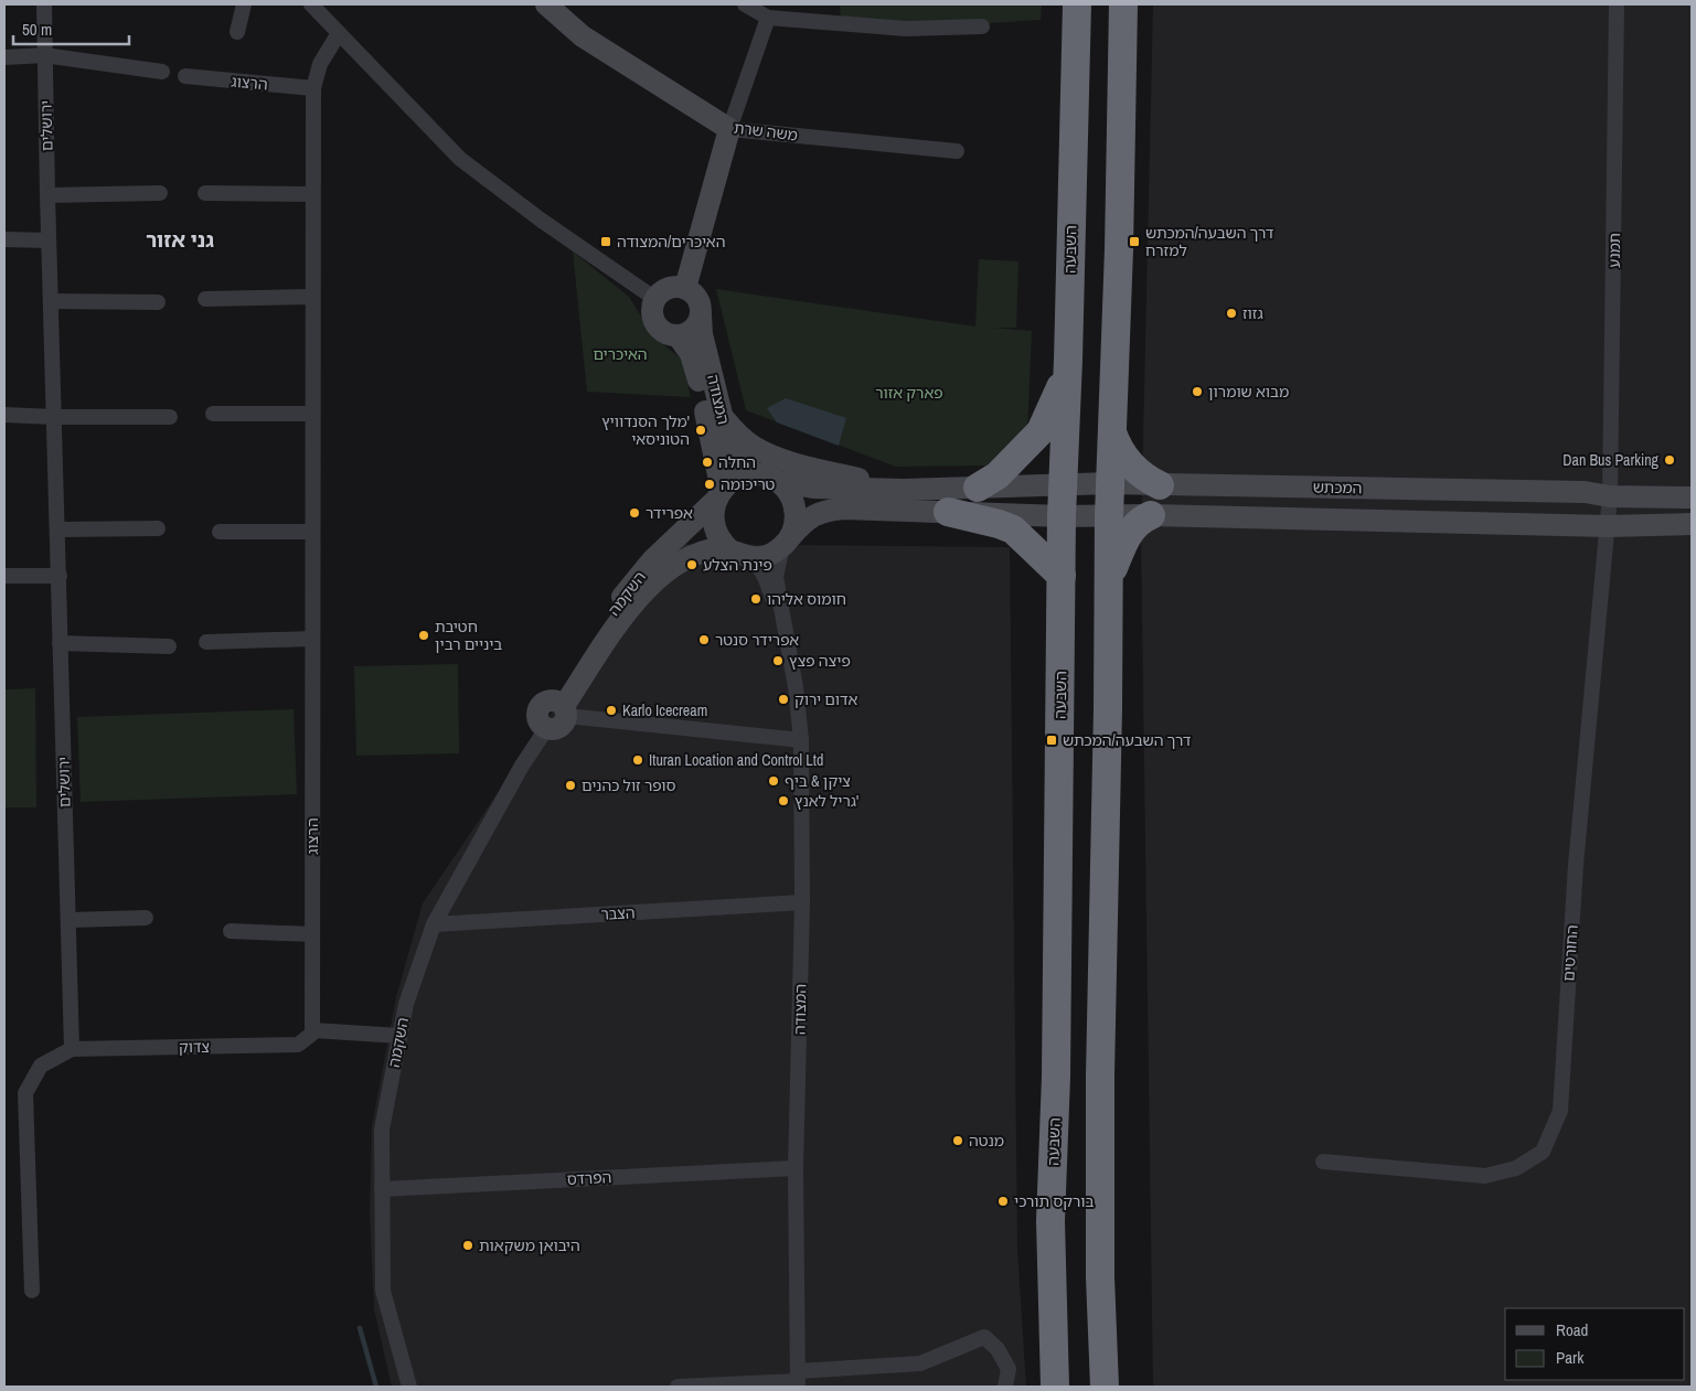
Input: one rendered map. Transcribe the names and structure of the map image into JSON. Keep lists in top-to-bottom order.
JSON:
{
  "streets": {
    "highway": ["השבעה"],
    "street": [
      "הרצוג",
      "ירושלים",
      "משה שרת",
      "תמנע",
      "המצודה",
      "המכתש",
      "השקמה",
      "הצבר",
      "החורטים",
      "צדוק",
      "הפרדס"
    ]
  },
  "crossings": [
    ["הרצוג", "צדוק"],
    ["ירושלים", "צדוק"],
    ["השבעה", "המכתש"],
    ["תמנע", "המכתש"],
    ["המצודה", "השקמה"],
    ["המצודה", "הצבר"],
    ["המצודה", "הפרדס"],
    ["השקמה", "הצבר"],
    ["השקמה", "הפרדס"]
  ],
  "districts": ["גני אזור"],
  "parks": ["האיכרים", "פארק אזור"],
  "places": {
    "transit": ["האיכרים/המצודה", "דרך השבעה/המכתש למזרח", "דרך השבעה/המכתש"],
    "other": [
      "גזוז",
      "מבוא שומרון",
      "מלך הסנדוויץ' הטוניסאי",
      "Dan Bus Parking",
      "החלה",
      "טריכומה",
      "אפרידר",
      "פינת הצלע",
      "חומוס אליהו",
      "חטיבת ביניים רבין",
      "אפרידר סנטר",
      "פיצה פצץ",
      "אדום ירוק",
      "Karlo Icecream",
      "Ituran Location and Control Ltd",
      "ציקן & ביף",
      "סופר זול כהנים",
      "גריל לאנץ'",
      "מנטה",
      "בורקס תורכי",
      "היבואן משקאות"
    ]
  },
  "legend": ["Road", "Park"],
  "scale_bar": "50 m"
}
